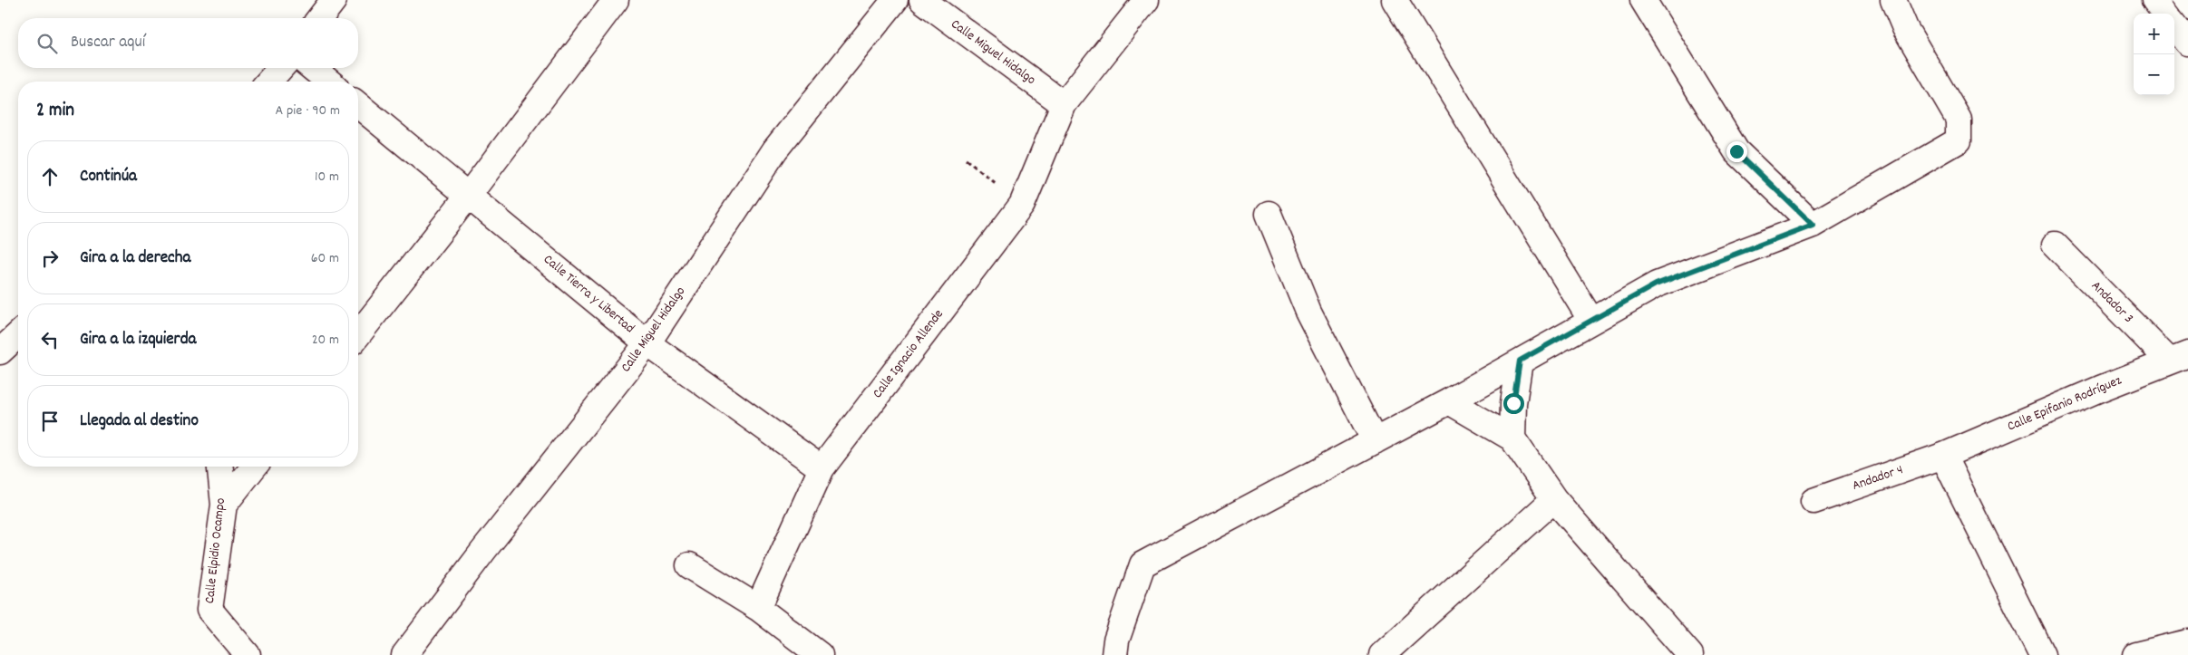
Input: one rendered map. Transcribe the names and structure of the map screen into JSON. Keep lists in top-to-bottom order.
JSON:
{
  "streets": {
    "street": [
      "Calle Miguel Hidalgo",
      "Calle Tierra y Libertad",
      "Andador 3",
      "Calle Ignacio Allende",
      "Calle Epifanio Rodríguez",
      "Andador 4",
      "Calle Elpidio Ocampo"
    ]
  },
  "crossings": [
    ["Calle Miguel Hidalgo", "Calle Tierra y Libertad"],
    ["Calle Miguel Hidalgo", "Calle Ignacio Allende"],
    ["Calle Tierra y Libertad", "Calle Ignacio Allende"],
    ["Andador 3", "Calle Epifanio Rodríguez"],
    ["Calle Epifanio Rodríguez", "Andador 4"]
  ],
  "page": {
    "map_buttons": ["+", "−"],
    "search": "Buscar aquí",
    "heading": ["2 min", "A pie · 90 m"],
    "list": [
      ["Continúa", "10 m"],
      ["Gira a la derecha", "60 m"],
      ["Gira a la izquierda", "20 m"],
      "Llegada al destino"
    ]
  }
}
